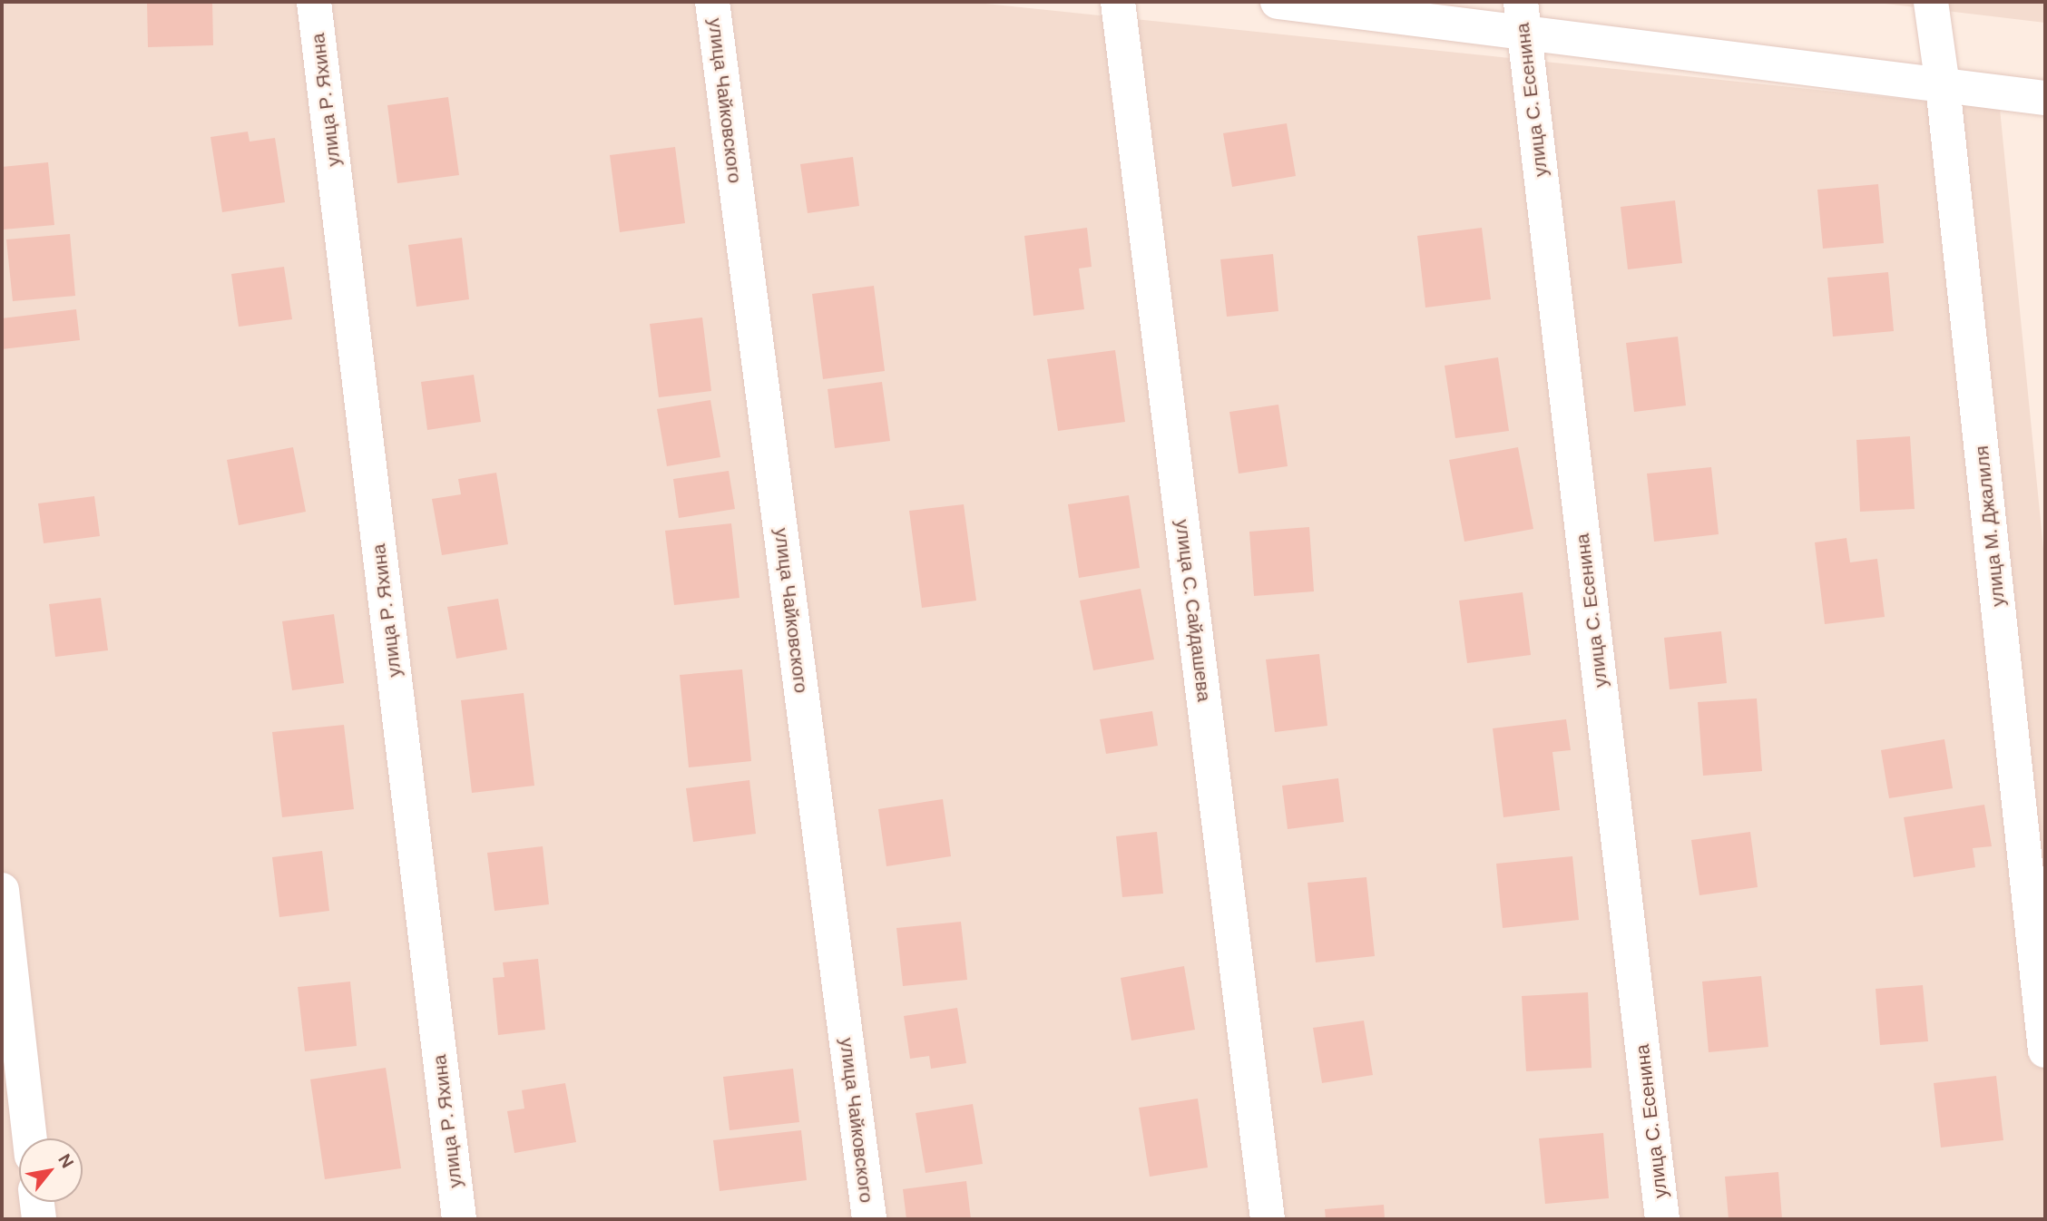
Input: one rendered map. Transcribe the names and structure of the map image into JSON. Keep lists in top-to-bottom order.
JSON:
{
  "streets": {
    "street": [
      "улица Р. Яхина",
      "улица С. Есенина",
      "улица Чайковского",
      "улица М. Джалиля",
      "улица С. Сайдашева"
    ]
  },
  "north": "top right"
}
